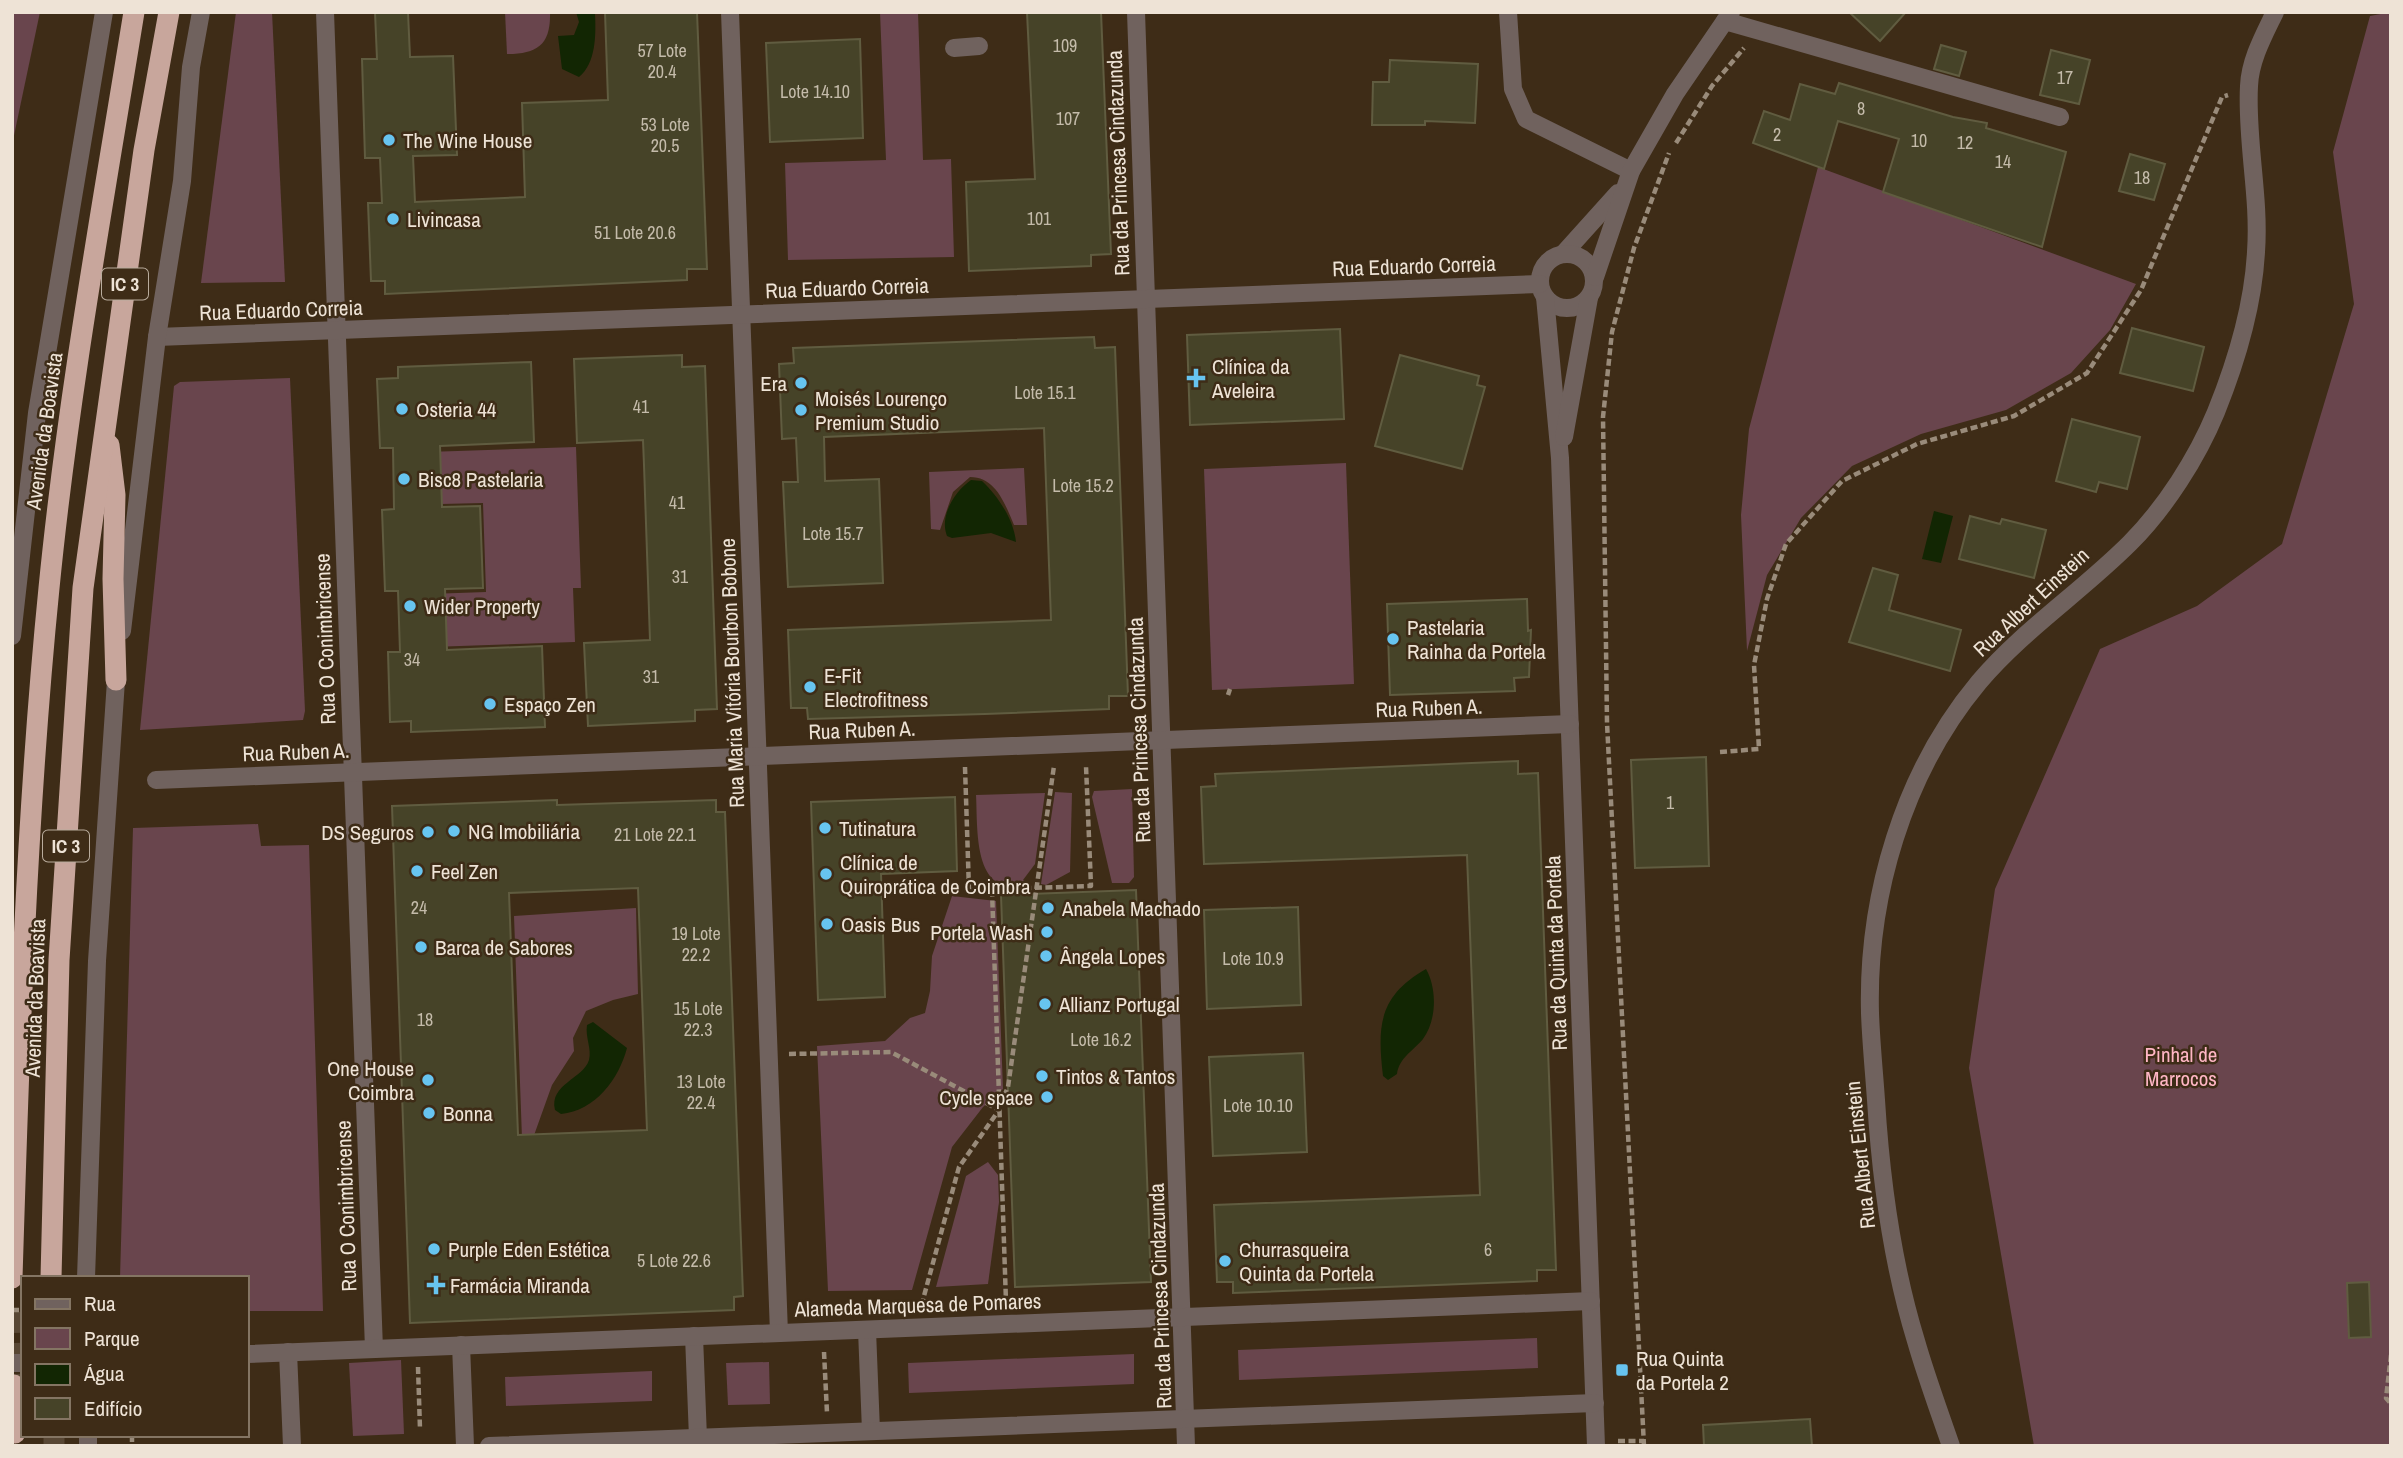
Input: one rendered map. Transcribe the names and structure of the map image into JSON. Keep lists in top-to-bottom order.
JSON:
{
  "streets": {
    "highway": ["IC 3", "Avenida da Boavista"],
    "street": [
      "Rua da Princesa Cindazunda",
      "Rua Eduardo Correia",
      "Rua Albert Einstein",
      "Rua O Conimbricense",
      "Rua Maria Vitória Bourbon Bobone",
      "Rua Ruben A.",
      "Rua da Quinta da Portela",
      "Alameda Marquesa de Pomares"
    ]
  },
  "crossings": [
    ["Rua da Princesa Cindazunda", "Rua Eduardo Correia"],
    ["Rua da Princesa Cindazunda", "Rua Ruben A."],
    ["Rua da Princesa Cindazunda", "Alameda Marquesa de Pomares"],
    ["Rua Eduardo Correia", "Rua O Conimbricense"],
    ["Rua Eduardo Correia", "Rua Maria Vitória Bourbon Bobone"],
    ["Rua Eduardo Correia", "Rua da Quinta da Portela"],
    ["Rua O Conimbricense", "Rua Ruben A."],
    ["Rua O Conimbricense", "Alameda Marquesa de Pomares"],
    ["Rua Maria Vitória Bourbon Bobone", "Rua Ruben A."],
    ["Rua Maria Vitória Bourbon Bobone", "Alameda Marquesa de Pomares"],
    ["Rua Ruben A.", "Rua da Quinta da Portela"],
    ["Rua da Quinta da Portela", "Alameda Marquesa de Pomares"]
  ],
  "parks": ["Pinhal de Marrocos"],
  "places": {
    "other": [
      "The Wine House",
      "Livincasa",
      "Era",
      "Osteria 44",
      "Moisés Lourenço Premium Studio",
      "Bisc8 Pastelaria",
      "Wider Property",
      "Pastelaria Rainha da Portela",
      "E-Fit Electrofitness",
      "Espaço Zen",
      "Tutinatura",
      "NG Imobiliária",
      "DS Seguros",
      "Feel Zen",
      "Clínica de Quiroprática de Coimbra",
      "Anabela Machado",
      "Oasis Bus",
      "Portela Wash",
      "Barca de Sabores",
      "Ângela Lopes",
      "Allianz Portugal",
      "Tintos & Tantos",
      "One House Coimbra",
      "Cycle space",
      "Bonna",
      "Purple Eden Estética",
      "Churrasqueira Quinta da Portela"
    ],
    "health": ["Clínica da Aveleira", "Farmácia Miranda"],
    "transit": ["Rua Quinta da Portela 2"]
  },
  "house_numbers": [
    "109",
    "57 Lote 20.4",
    "17",
    "Lote 14.10",
    "8",
    "107",
    "53 Lote 20.5",
    "2",
    "10",
    "12",
    "14",
    "18",
    "101",
    "51 Lote 20.6",
    "Lote 15.1",
    "41",
    "Lote 15.2",
    "41",
    "Lote 15.7",
    "31",
    "34",
    "31",
    "1",
    "21 Lote 22.1",
    "24",
    "19 Lote 22.2",
    "Lote 10.9",
    "15 Lote 22.3",
    "18",
    "Lote 16.2",
    "13 Lote 22.4",
    "Lote 10.10",
    "6",
    "5 Lote 22.6"
  ],
  "legend": [
    "Rua",
    "Parque",
    "Água",
    "Edifício"
  ]
}
